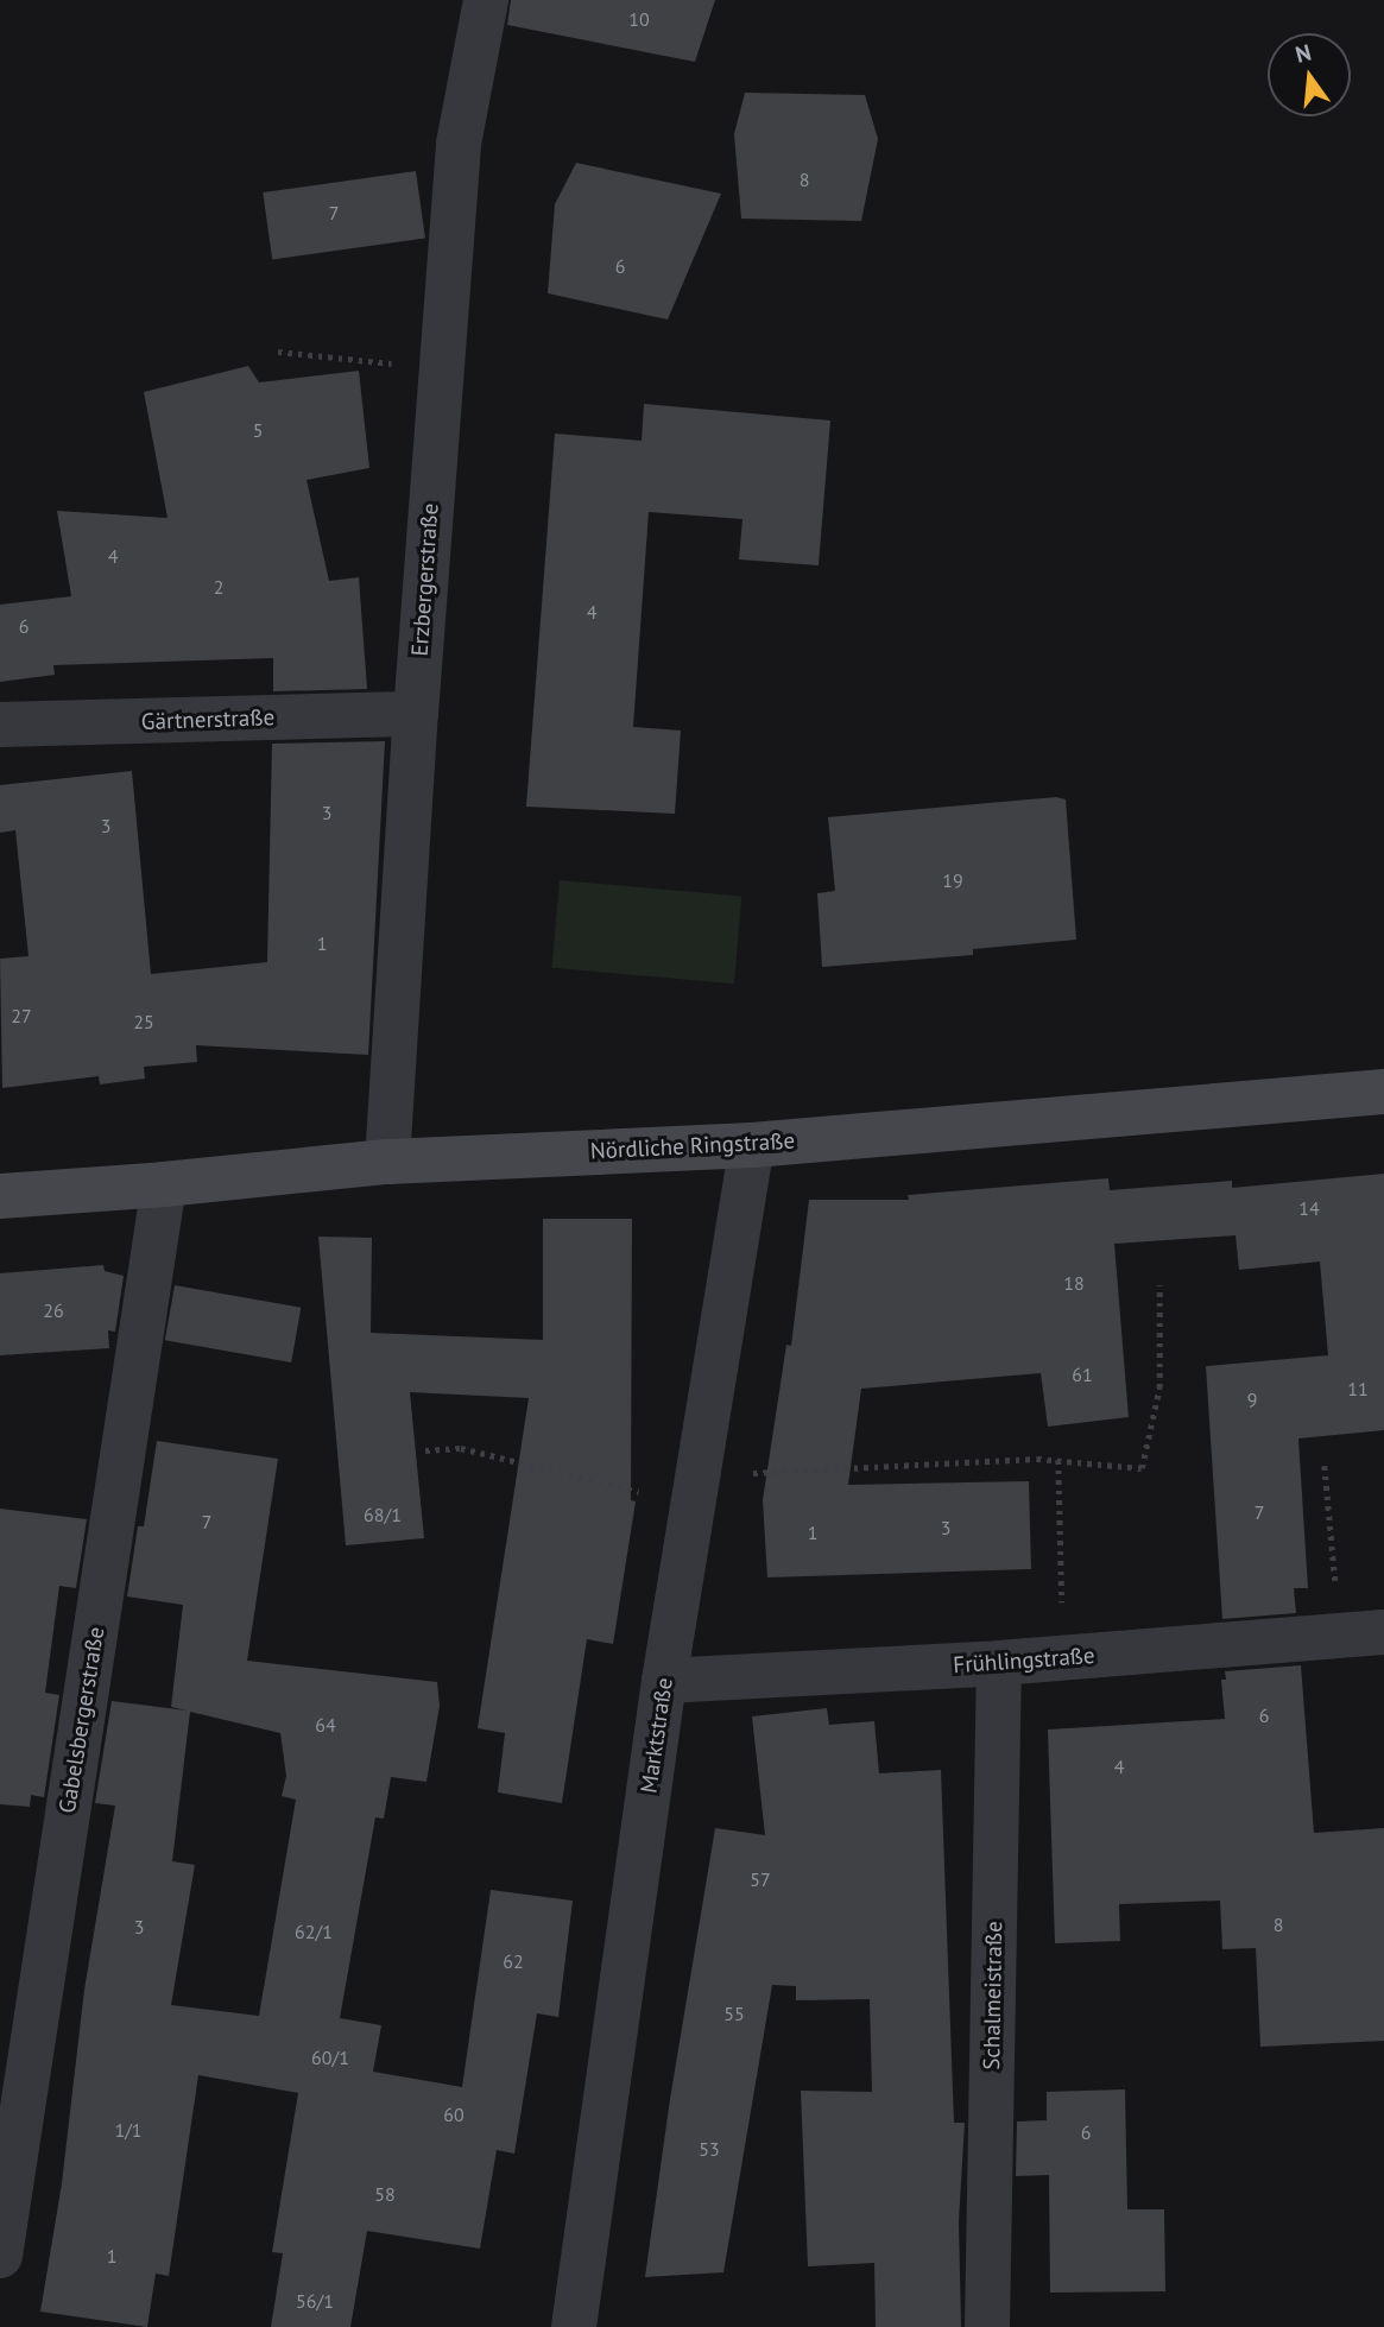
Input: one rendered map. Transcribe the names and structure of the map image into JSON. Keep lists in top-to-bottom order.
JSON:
{
  "streets": {
    "street": [
      "Erzbergerstraße",
      "Gärtnerstraße",
      "Nördliche Ringstraße",
      "Frühlingstraße",
      "Gabelsbergerstraße",
      "Marktstraße",
      "Schalmeistraße"
    ]
  },
  "crossings": [
    ["Erzbergerstraße", "Gärtnerstraße"],
    ["Erzbergerstraße", "Nördliche Ringstraße"],
    ["Nördliche Ringstraße", "Gabelsbergerstraße"],
    ["Nördliche Ringstraße", "Marktstraße"],
    ["Frühlingstraße", "Marktstraße"],
    ["Frühlingstraße", "Schalmeistraße"]
  ],
  "house_numbers": [
    "10",
    "8",
    "7",
    "6",
    "5",
    "4",
    "2",
    "4",
    "6",
    "3",
    "3",
    "19",
    "1",
    "27",
    "25",
    "14",
    "18",
    "26",
    "61",
    "11",
    "9",
    "7",
    "68/1",
    "7",
    "3",
    "1",
    "6",
    "64",
    "4",
    "57",
    "8",
    "3",
    "62/1",
    "62",
    "55",
    "60/1",
    "60",
    "1/1",
    "6",
    "53",
    "58",
    "1",
    "56/1"
  ],
  "north": "top"
}
